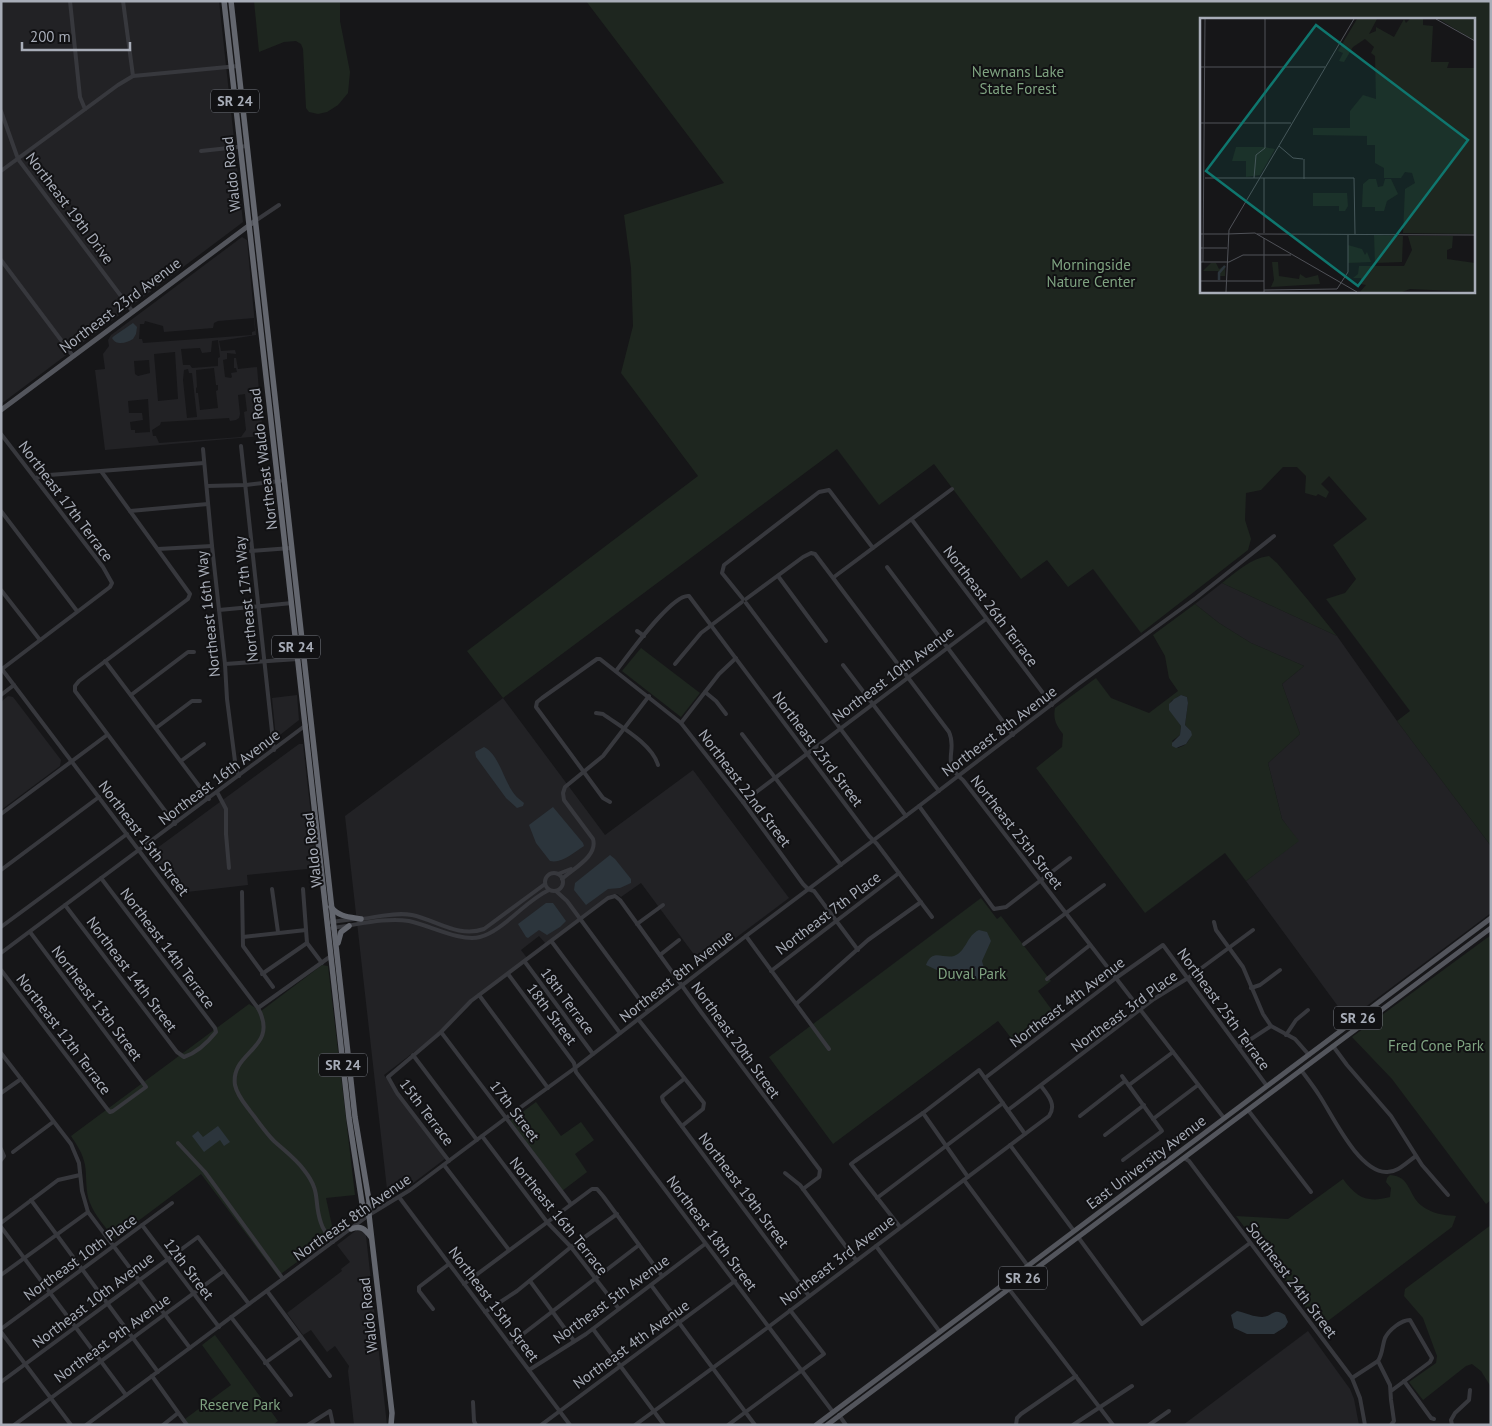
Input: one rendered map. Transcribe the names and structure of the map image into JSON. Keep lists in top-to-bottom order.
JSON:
{
  "streets": {
    "highway": ["SR 24", "Waldo Road", "Northeast Waldo Road"],
    "main road": ["Northeast 23rd Avenue", "SR 26", "East University Avenue"],
    "street": [
      "Northeast 19th Drive",
      "Northeast 17th Terrace",
      "Northeast 17th Way",
      "Northeast 26th Terrace",
      "Northeast 16th Way",
      "Northeast 10th Avenue",
      "Northeast 8th Avenue",
      "Northeast 23rd Street",
      "Northeast 16th Avenue",
      "Northeast 22nd Street",
      "Northeast 25th Street",
      "Northeast 15th Street",
      "Northeast 7th Place",
      "Northeast 14th Terrace",
      "Northeast 14th Street",
      "18th Terrace",
      "Northeast 4th Avenue",
      "Northeast 13th Street",
      "Northeast 25th Terrace",
      "Northeast 3rd Place",
      "18th Street",
      "Northeast 12th Terrace",
      "Northeast 20th Street",
      "17th Street",
      "15th Terrace",
      "Northeast 19th Street",
      "Northeast 16th Terrace",
      "Northeast 18th Street",
      "Northeast 10th Place",
      "Northeast 3rd Avenue",
      "12th Street",
      "Southeast 24th Street",
      "Northeast 5th Avenue",
      "Northeast 9th Avenue"
    ]
  },
  "crossings": [
    ["Waldo Road", "Northeast 23rd Avenue"],
    ["Waldo Road", "Northeast Waldo Road"],
    ["Waldo Road", "Northeast 8th Avenue"],
    ["Waldo Road", "Northeast 16th Avenue"],
    ["Northeast 19th Drive", "Northeast 23rd Avenue"],
    ["Northeast 23rd Avenue", "Northeast Waldo Road"],
    ["Northeast 17th Way", "Northeast 16th Avenue"],
    ["Northeast 26th Terrace", "Northeast 10th Avenue"],
    ["Northeast 26th Terrace", "Northeast 8th Avenue"],
    ["Northeast 16th Way", "Northeast 16th Avenue"],
    ["Northeast 10th Avenue", "Northeast 23rd Street"],
    ["Northeast 10th Avenue", "Northeast 22nd Street"],
    ["Northeast 10th Avenue", "Northeast 25th Street"],
    ["Northeast 10th Avenue", "12th Street"],
    ["Northeast 10th Avenue", "Northeast 9th Avenue"],
    ["Northeast 8th Avenue", "Northeast 23rd Street"],
    ["Northeast 8th Avenue", "Northeast 22nd Street"],
    ["Northeast 8th Avenue", "Northeast 25th Street"],
    ["Northeast 8th Avenue", "Northeast 15th Street"],
    ["Northeast 8th Avenue", "18th Terrace"],
    ["Northeast 8th Avenue", "18th Street"],
    ["Northeast 8th Avenue", "Northeast 20th Street"],
    ["Northeast 8th Avenue", "17th Street"],
    ["Northeast 8th Avenue", "15th Terrace"],
    ["Northeast 8th Avenue", "Northeast 16th Terrace"],
    ["Northeast 8th Avenue", "Northeast 18th Street"],
    ["Northeast 8th Avenue", "12th Street"],
    ["Northeast 23rd Street", "Northeast 7th Place"],
    ["Northeast 16th Avenue", "Northeast 15th Street"],
    ["Northeast 16th Avenue", "Northeast 14th Terrace"],
    ["Northeast 16th Avenue", "Northeast 14th Street"],
    ["Northeast 16th Avenue", "Northeast 13th Street"],
    ["Northeast 22nd Street", "Northeast 7th Place"],
    ["Northeast 25th Street", "Northeast 4th Avenue"],
    ["Northeast 25th Street", "Northeast 3rd Place"],
    ["Northeast 25th Street", "East University Avenue"],
    ["Northeast 15th Street", "Northeast 4th Avenue"],
    ["Northeast 15th Street", "Northeast 5th Avenue"],
    ["Northeast 14th Terrace", "Northeast 14th Street"],
    ["Northeast 4th Avenue", "Northeast 25th Terrace"],
    ["Northeast 4th Avenue", "Northeast 18th Street"],
    ["Northeast 13th Street", "Northeast 12th Terrace"],
    ["Northeast 25th Terrace", "Northeast 3rd Place"],
    ["Northeast 25th Terrace", "East University Avenue"],
    ["Northeast 3rd Place", "Northeast 3rd Avenue"],
    ["18th Street", "Northeast 18th Street"],
    ["East University Avenue", "Northeast 18th Street"],
    ["East University Avenue", "Southeast 24th Street"],
    ["Northeast 19th Street", "Northeast 3rd Avenue"],
    ["Northeast 16th Terrace", "Northeast 5th Avenue"],
    ["Northeast 18th Street", "Northeast 3rd Avenue"],
    ["Northeast 18th Street", "Northeast 5th Avenue"],
    ["Northeast 10th Place", "12th Street"],
    ["12th Street", "Northeast 9th Avenue"]
  ],
  "parks": [
    "Newnans Lake State Forest",
    "Morningside Nature Center",
    "Duval Park",
    "Fred Cone Park",
    "Reserve Park"
  ],
  "scale_bar": "200 m"
}
